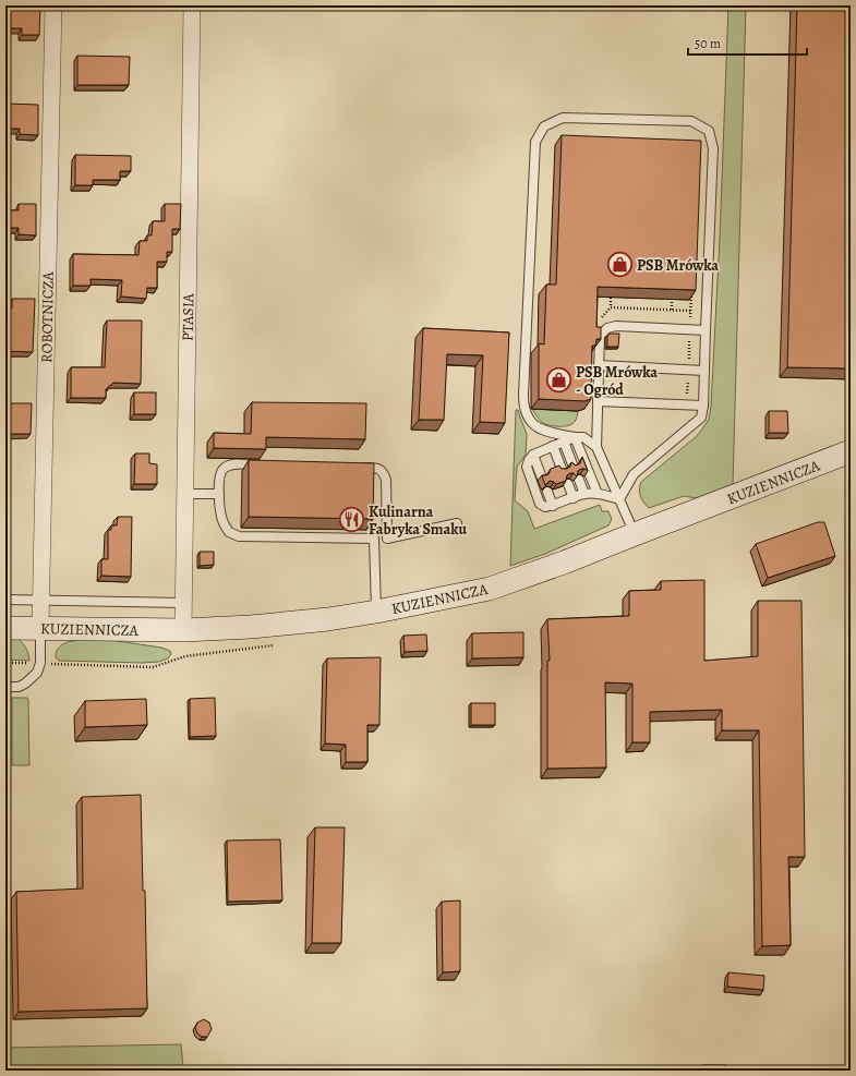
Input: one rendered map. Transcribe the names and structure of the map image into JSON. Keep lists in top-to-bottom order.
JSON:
{
  "streets": {
    "main road": ["KUZIENNICZA"],
    "street": ["ROBOTNICZA", "PTASIA"]
  },
  "crossings": [
    ["ROBOTNICZA", "KUZIENNICZA"],
    ["PTASIA", "KUZIENNICZA"]
  ],
  "places": {
    "shop": ["PSB Mrówka", "PSB Mrówka - Ogród"],
    "restaurant": ["Kulinarna Fabryka Smaku"]
  },
  "scale_bar": "50 m"
}
